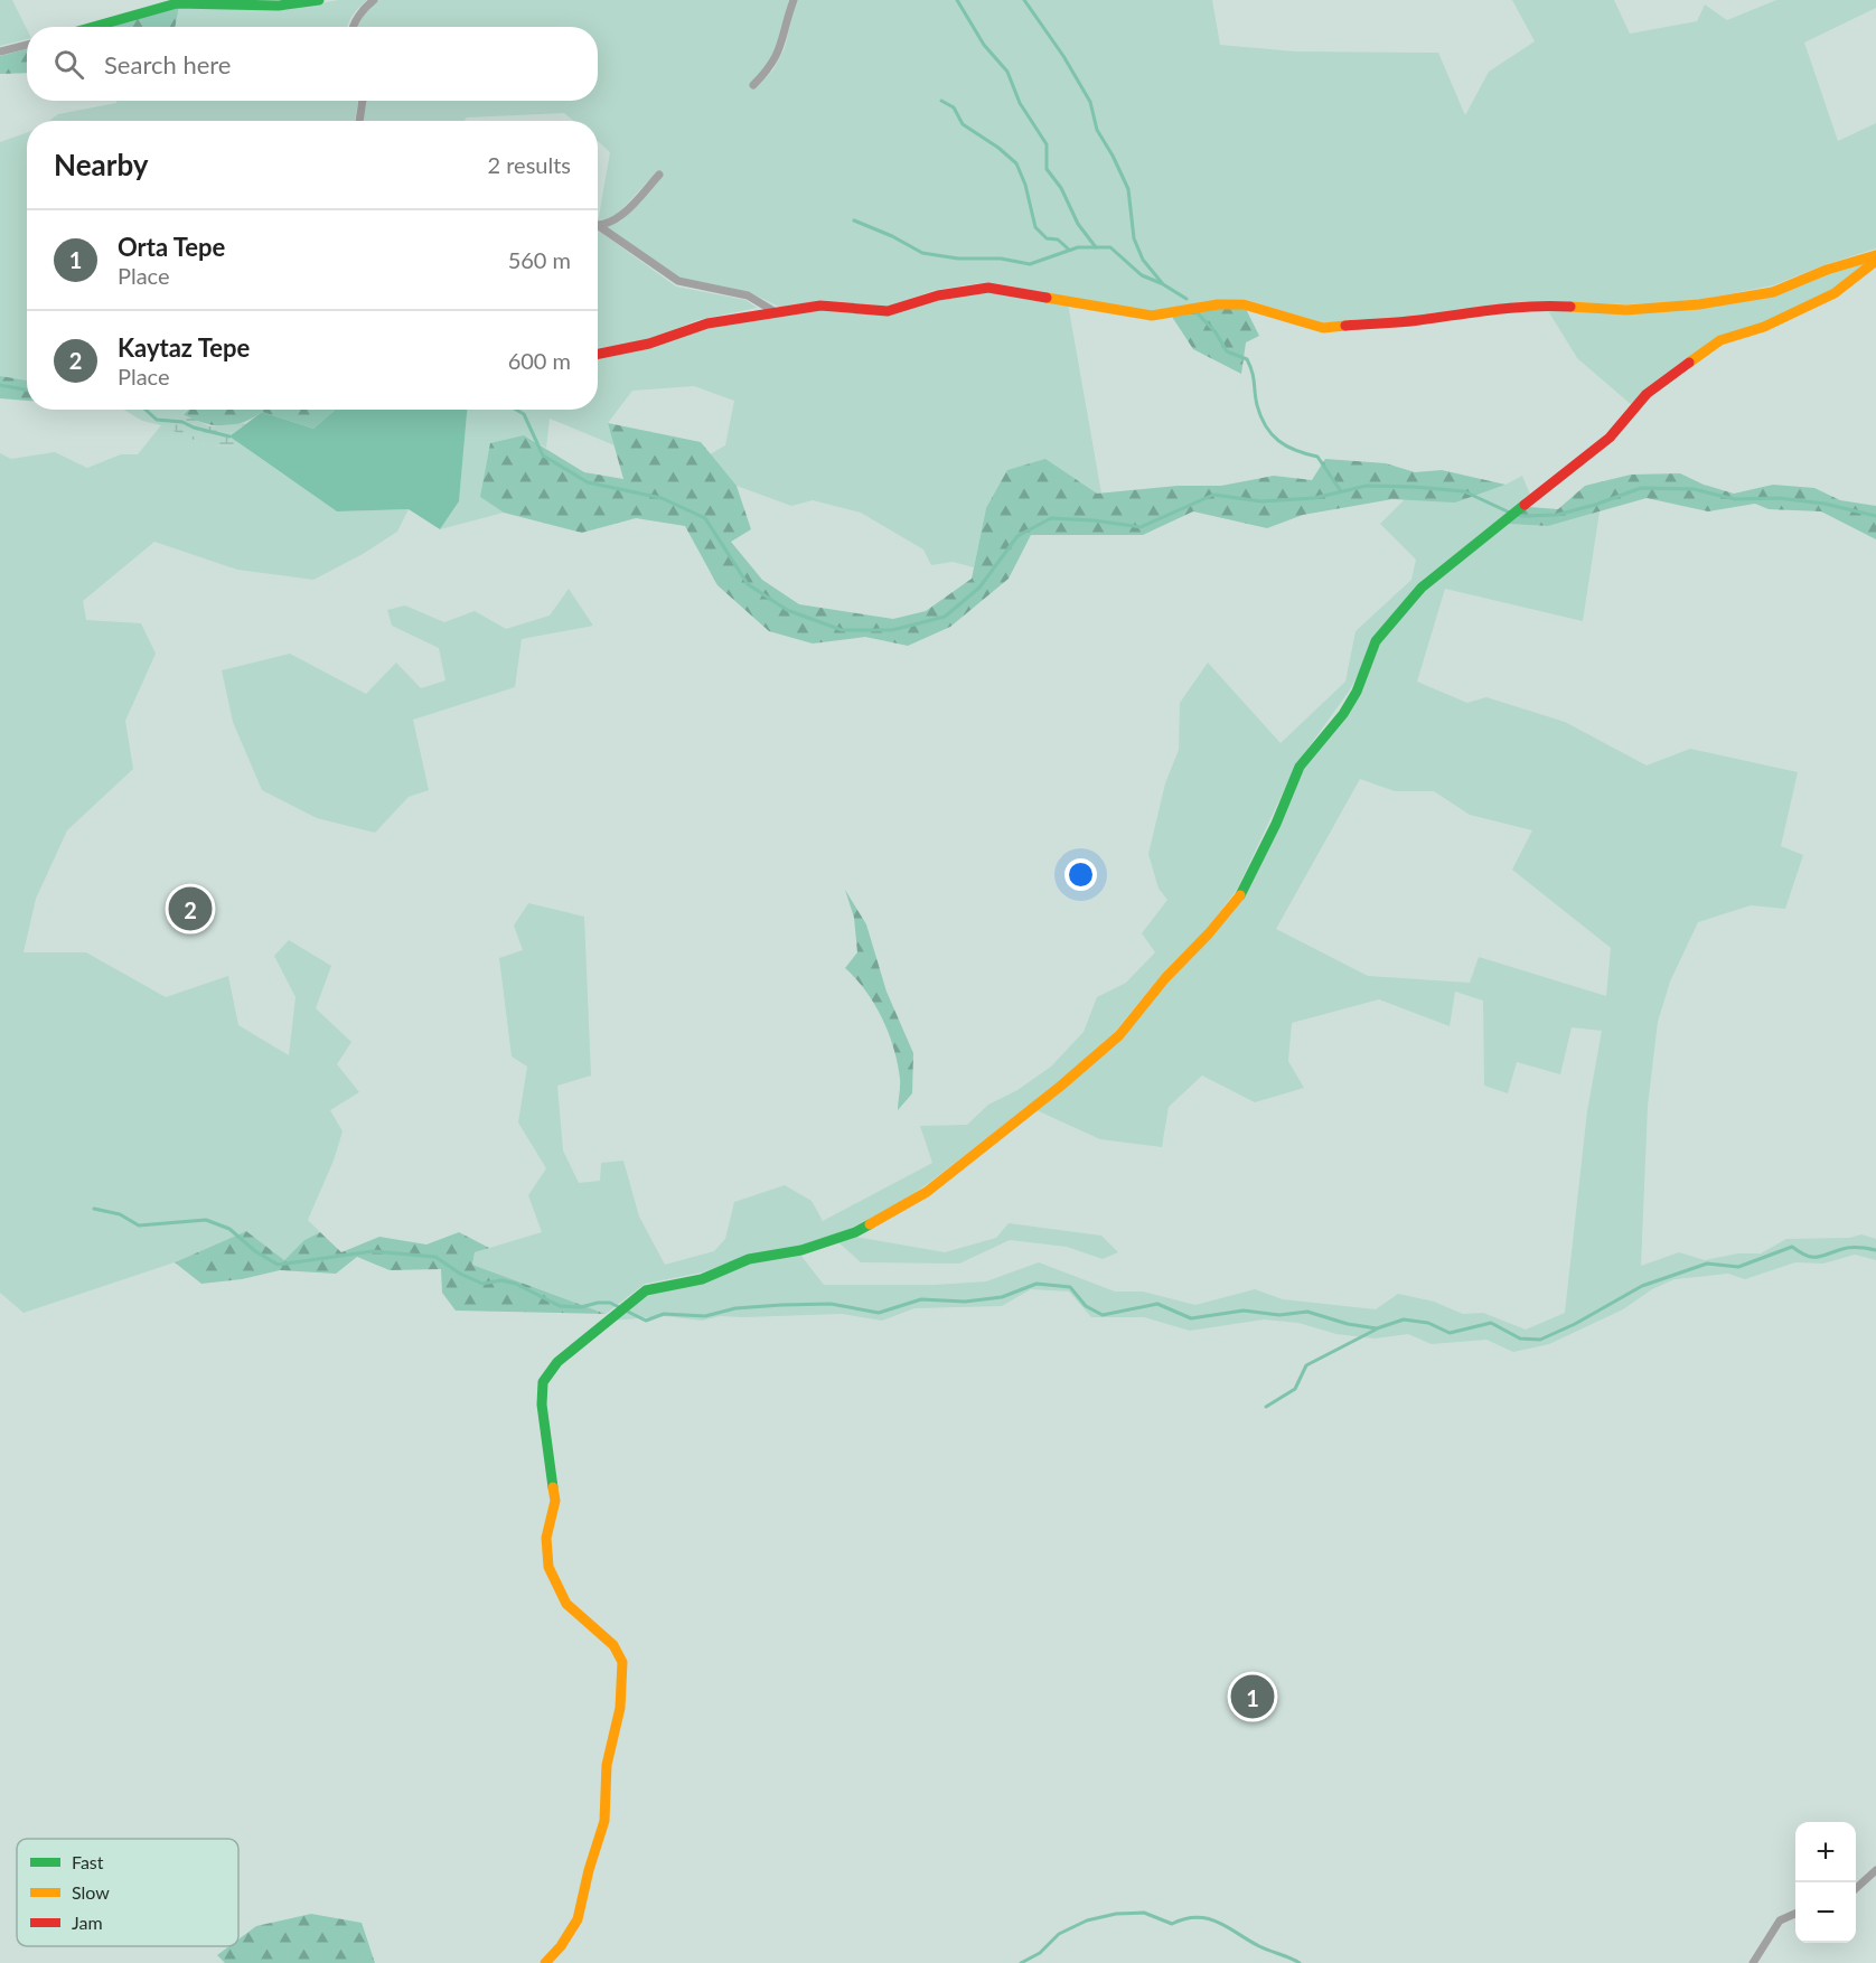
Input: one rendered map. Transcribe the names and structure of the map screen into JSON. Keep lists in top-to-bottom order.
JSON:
{
  "legend": ["Fast", "Slow", "Jam"],
  "page": {
    "search": "Search here",
    "heading": ["Nearby", "2 results"],
    "list": [
      {
        "mark": "1",
        "name": "Orta Tepe",
        "note": "Place",
        "value": "560 m"
      },
      {
        "mark": "2",
        "name": "Kaytaz Tepe",
        "note": "Place",
        "value": "600 m"
      }
    ],
    "pins": ["2", "1"],
    "map_buttons": ["+", "−"]
  }
}
